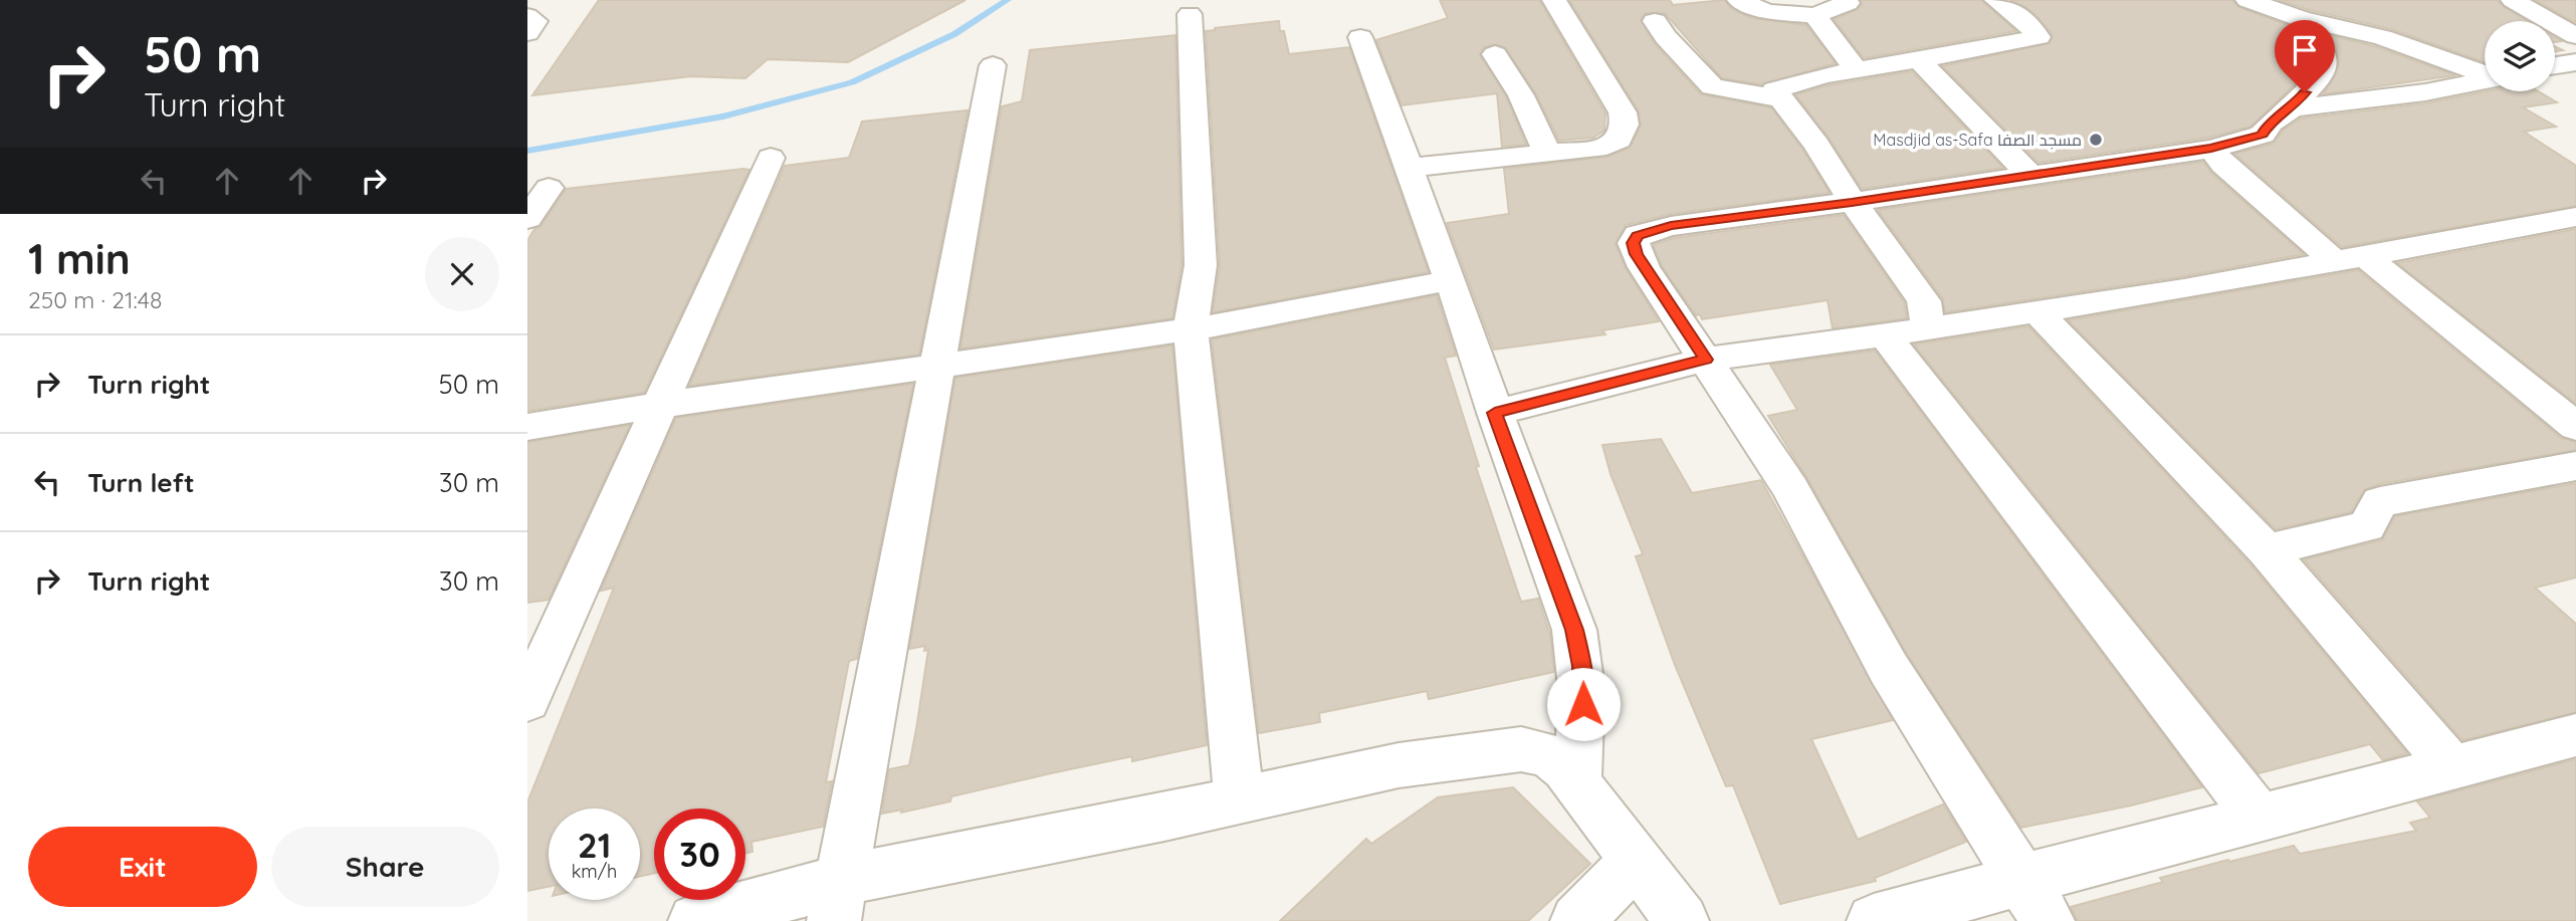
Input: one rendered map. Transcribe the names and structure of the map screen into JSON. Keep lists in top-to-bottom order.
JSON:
{
  "places": ["Masdjid as-Safa مسجد الصفا"],
  "page": {
    "turn": ["50 m", "Turn right"],
    "heading": ["1 min", "250 m · 21:48"],
    "list": [
      {
        "name": "Turn right",
        "value": "50 m"
      },
      {
        "name": "Turn left",
        "value": "30 m"
      },
      {
        "name": "Turn right",
        "value": "30 m"
      }
    ],
    "speed": "21 km/h",
    "limit": "30",
    "buttons": ["Exit", "Share"]
  }
}
